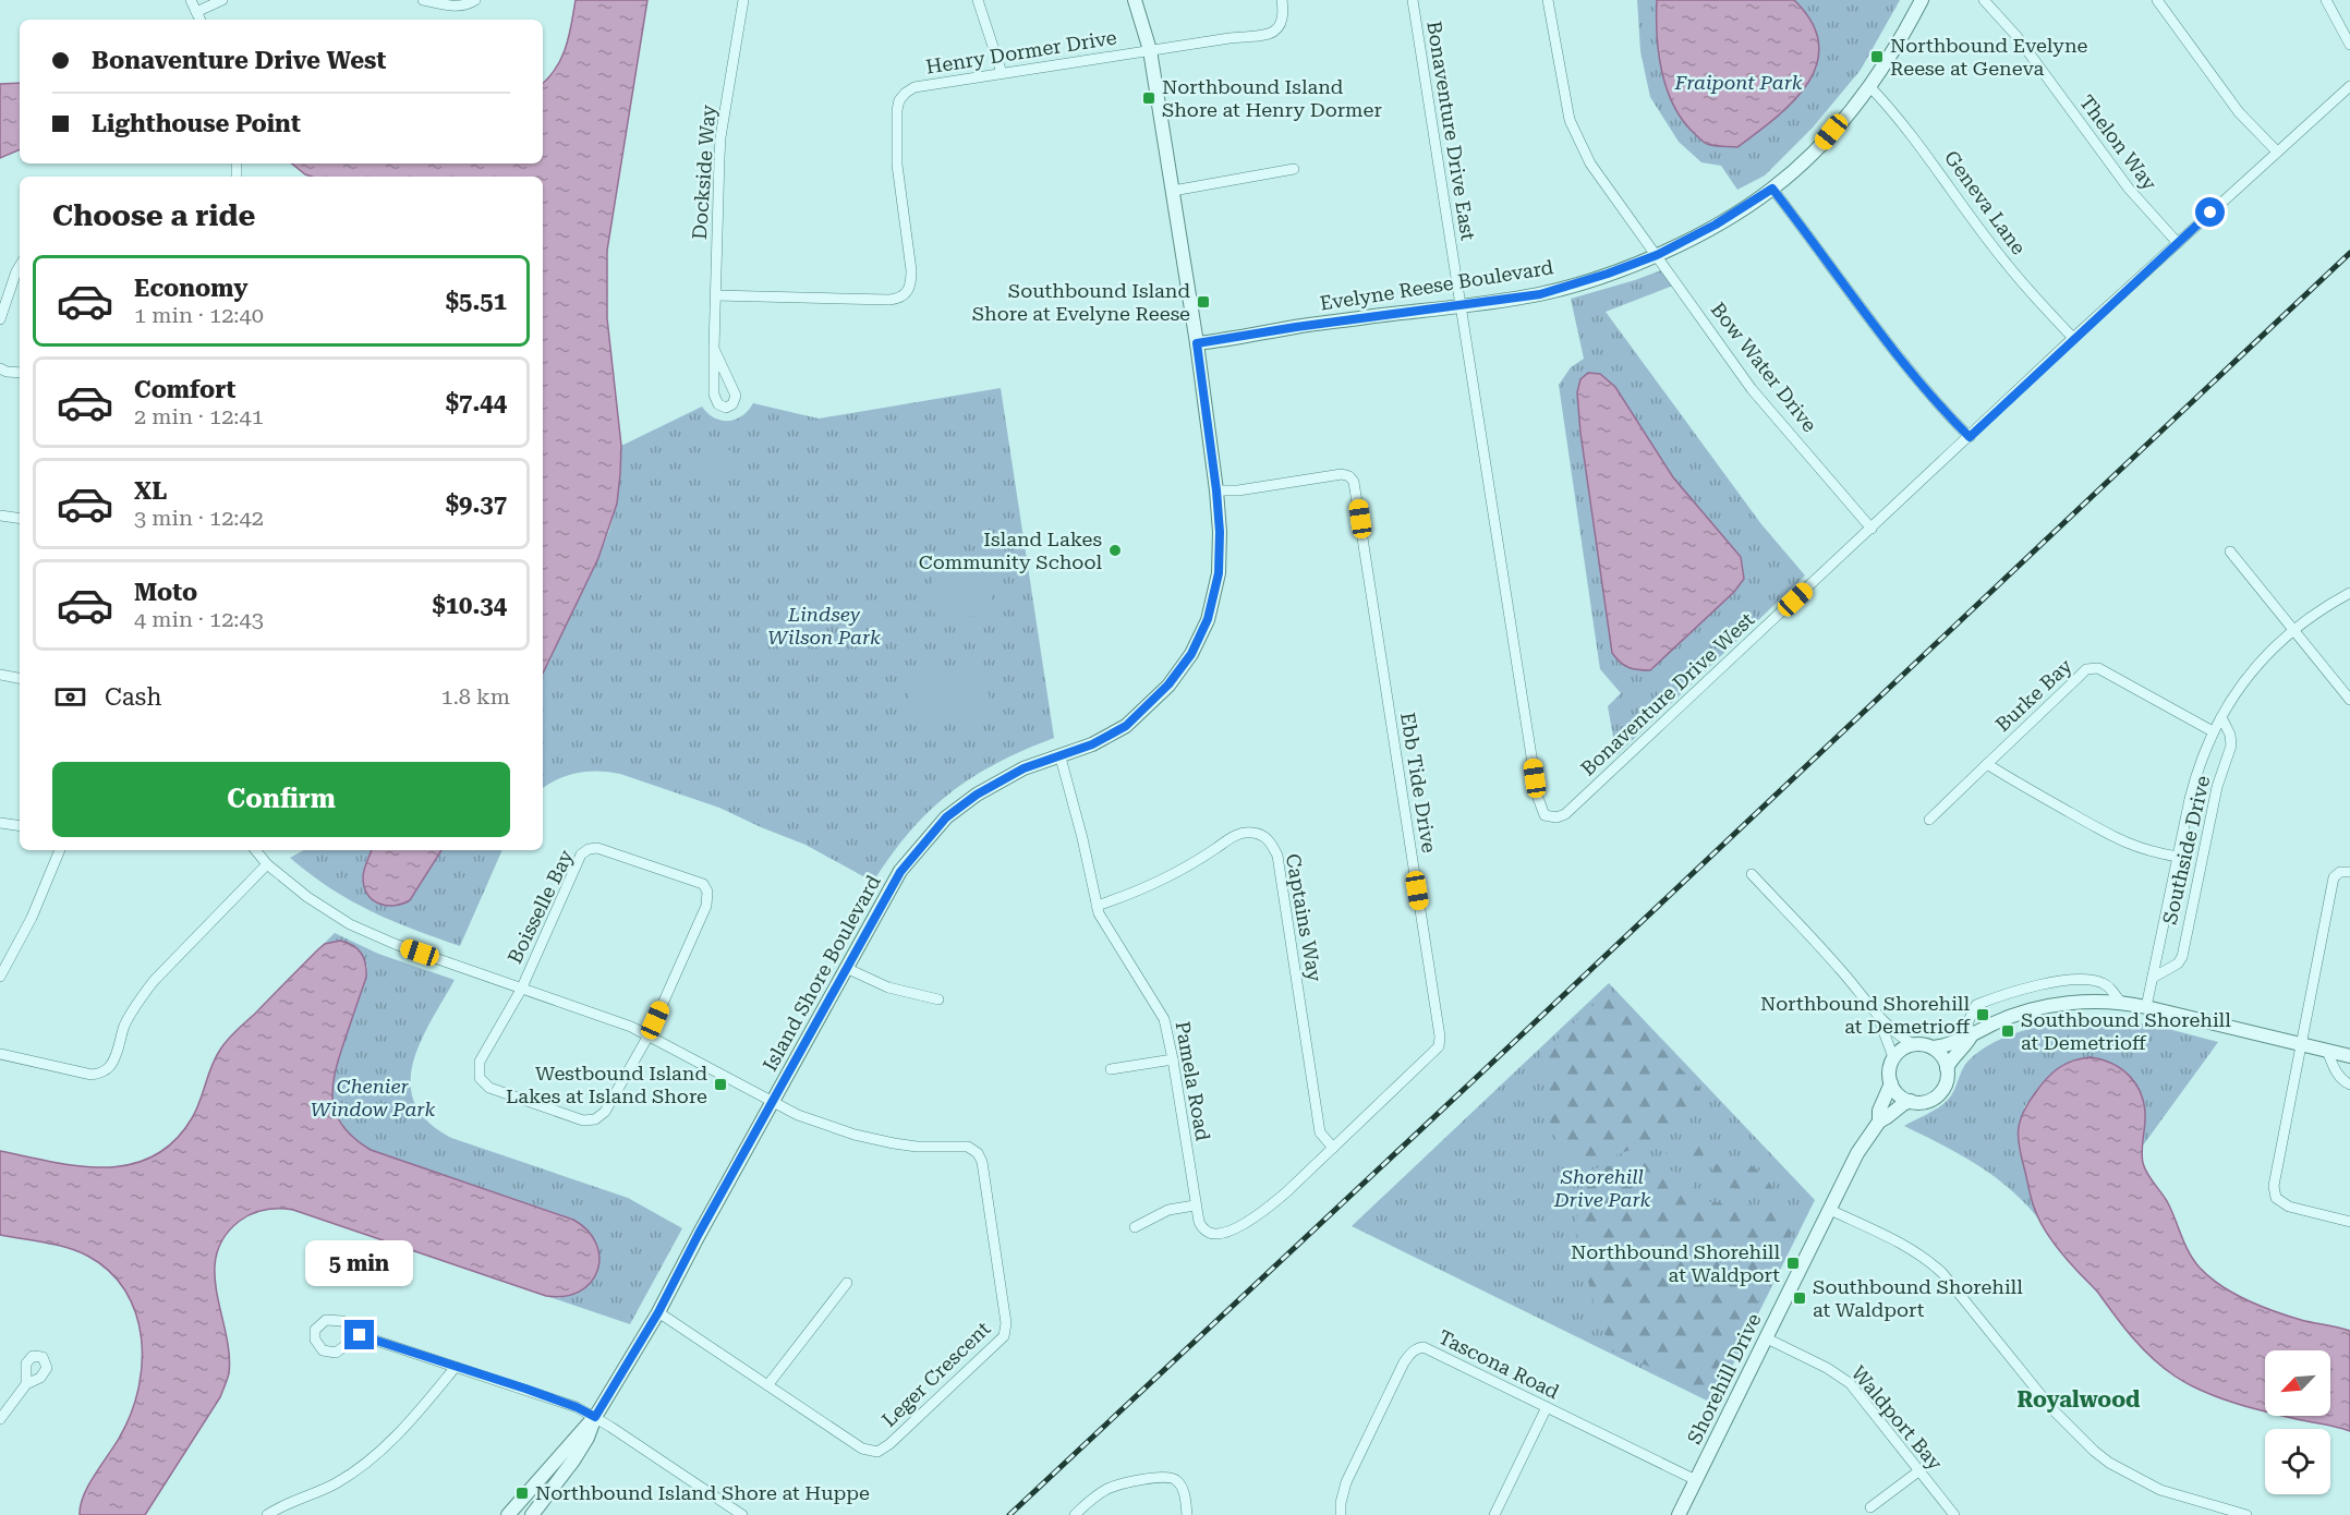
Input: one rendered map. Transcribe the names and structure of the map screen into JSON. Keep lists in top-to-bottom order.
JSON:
{
  "streets": {
    "street": [
      "Henry Dormer Drive",
      "Bonaventure Drive East",
      "Thelon Way",
      "Dockside Way",
      "Geneva Lane",
      "Evelyne Reese Boulevard",
      "Bow Water Drive",
      "Bonaventure Drive West",
      "Burke Bay",
      "Ebb Tide Drive",
      "Southside Drive",
      "Boisselle Bay",
      "Captains Way",
      "Island Shore Boulevard",
      "Pamela Road",
      "Tascona Road",
      "Leger Crescent",
      "Shorehill Drive",
      "Waldport Bay"
    ]
  },
  "crossings": [
    ["Henry Dormer Drive", "Dockside Way"],
    ["Henry Dormer Drive", "Island Shore Boulevard"],
    ["Bonaventure Drive East", "Evelyne Reese Boulevard"],
    ["Bonaventure Drive East", "Bonaventure Drive West"],
    ["Thelon Way", "Bonaventure Drive West"],
    ["Geneva Lane", "Evelyne Reese Boulevard"],
    ["Geneva Lane", "Bonaventure Drive West"],
    ["Evelyne Reese Boulevard", "Bow Water Drive"],
    ["Evelyne Reese Boulevard", "Bonaventure Drive West"],
    ["Evelyne Reese Boulevard", "Island Shore Boulevard"],
    ["Bow Water Drive", "Bonaventure Drive West"],
    ["Burke Bay", "Southside Drive"],
    ["Ebb Tide Drive", "Captains Way"],
    ["Ebb Tide Drive", "Island Shore Boulevard"],
    ["Ebb Tide Drive", "Pamela Road"],
    ["Southside Drive", "Shorehill Drive"],
    ["Captains Way", "Pamela Road"],
    ["Island Shore Boulevard", "Pamela Road"],
    ["Island Shore Boulevard", "Leger Crescent"],
    ["Tascona Road", "Shorehill Drive"],
    ["Shorehill Drive", "Waldport Bay"]
  ],
  "districts": ["Royalwood"],
  "parks": [
    "Fraipont Park",
    "Lindsey Wilson Park",
    "Chenier Window Park",
    "Shorehill Drive Park"
  ],
  "places": {
    "transit": [
      "Northbound Evelyne Reese at Geneva",
      "Northbound Island Shore at Henry Dormer",
      "Southbound Island Shore at Evelyne Reese",
      "Northbound Shorehill at Demetrioff",
      "Southbound Shorehill at Demetrioff",
      "Westbound Island Lakes at Island Shore",
      "Northbound Shorehill at Waldport",
      "Southbound Shorehill at Waldport",
      "Northbound Island Shore at Huppe"
    ],
    "other": ["Island Lakes Community School"]
  },
  "north": "bottom left",
  "page": {
    "banner": ["Bonaventure Drive West", "Lighthouse Point"],
    "heading": "Choose a ride",
    "list": [
      {
        "name": "Economy",
        "note": "1 min · 12:40",
        "value": "$5.51"
      },
      {
        "name": "Comfort",
        "note": "2 min · 12:41",
        "value": "$7.44"
      },
      {
        "name": "XL",
        "note": "3 min · 12:42",
        "value": "$9.37"
      },
      {
        "name": "Moto",
        "note": "4 min · 12:43",
        "value": "$10.34"
      }
    ],
    "pay": ["Cash", "1.8 km"],
    "buttons": "Confirm",
    "bubble": "5 min"
  }
}
